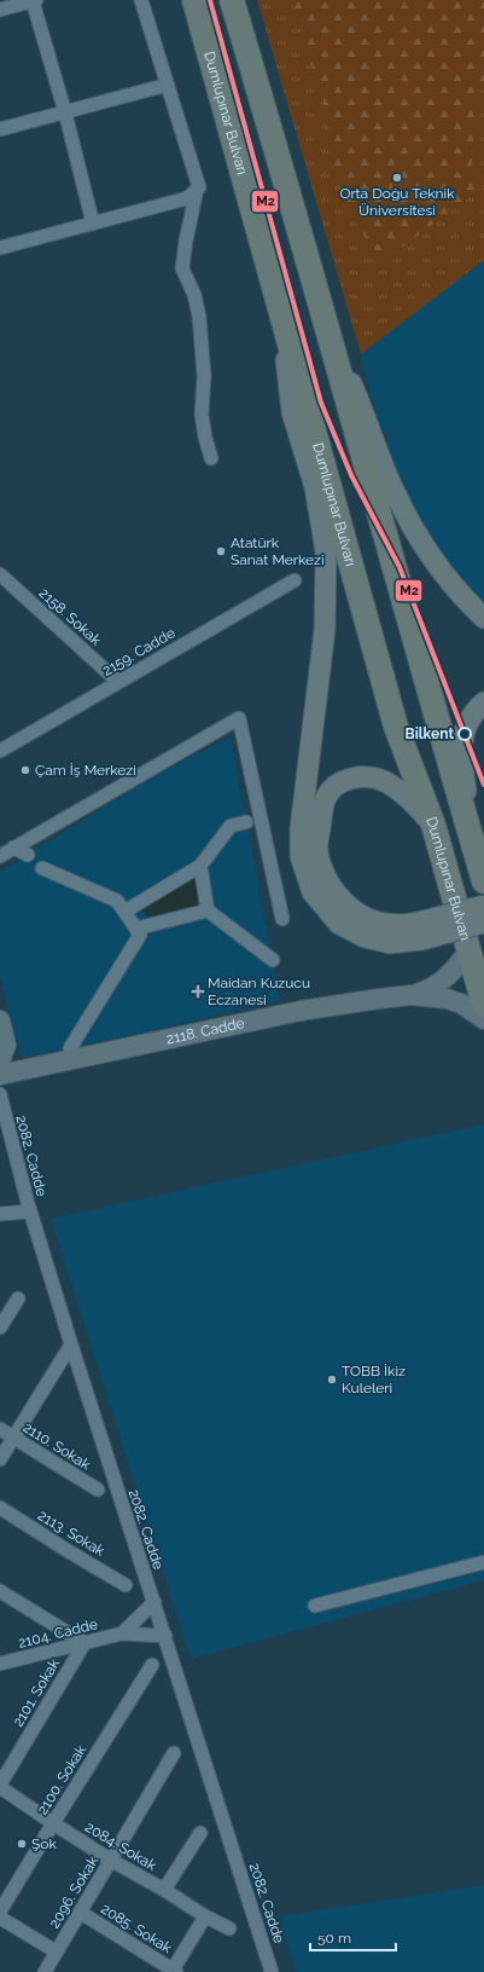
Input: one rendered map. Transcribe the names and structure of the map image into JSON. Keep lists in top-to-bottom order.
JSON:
{
  "streets": {
    "highway": ["Dumlupınar Bulvarı"],
    "street": [
      "2158. Sokak",
      "2159. Cadde",
      "2118. Cadde",
      "2082. Cadde",
      "2110. Sokak",
      "2113. Sokak",
      "2104. Cadde",
      "2101. Sokak",
      "2100. Sokak",
      "2084. Sokak",
      "2096. Sokak",
      "2085. Sokak"
    ]
  },
  "crossings": [
    ["2158. Sokak", "2159. Cadde"],
    ["2082. Cadde", "2104. Cadde"],
    ["2104. Cadde", "2101. Sokak"],
    ["2101. Sokak", "2084. Sokak"],
    ["2100. Sokak", "2084. Sokak"],
    ["2084. Sokak", "2096. Sokak"],
    ["2096. Sokak", "2085. Sokak"]
  ],
  "places": {
    "other": [
      "Orta Doğu Teknik Üniversitesi",
      "Atatürk Sanat Merkezi",
      "Bilkent",
      "Çam İş Merkezi",
      "TOBB İkiz Kuleleri",
      "Şok"
    ],
    "health": ["Maidan Kuzucu Eczanesi"]
  },
  "lines": ["transit line M2"],
  "scale_bar": "50 m"
}
